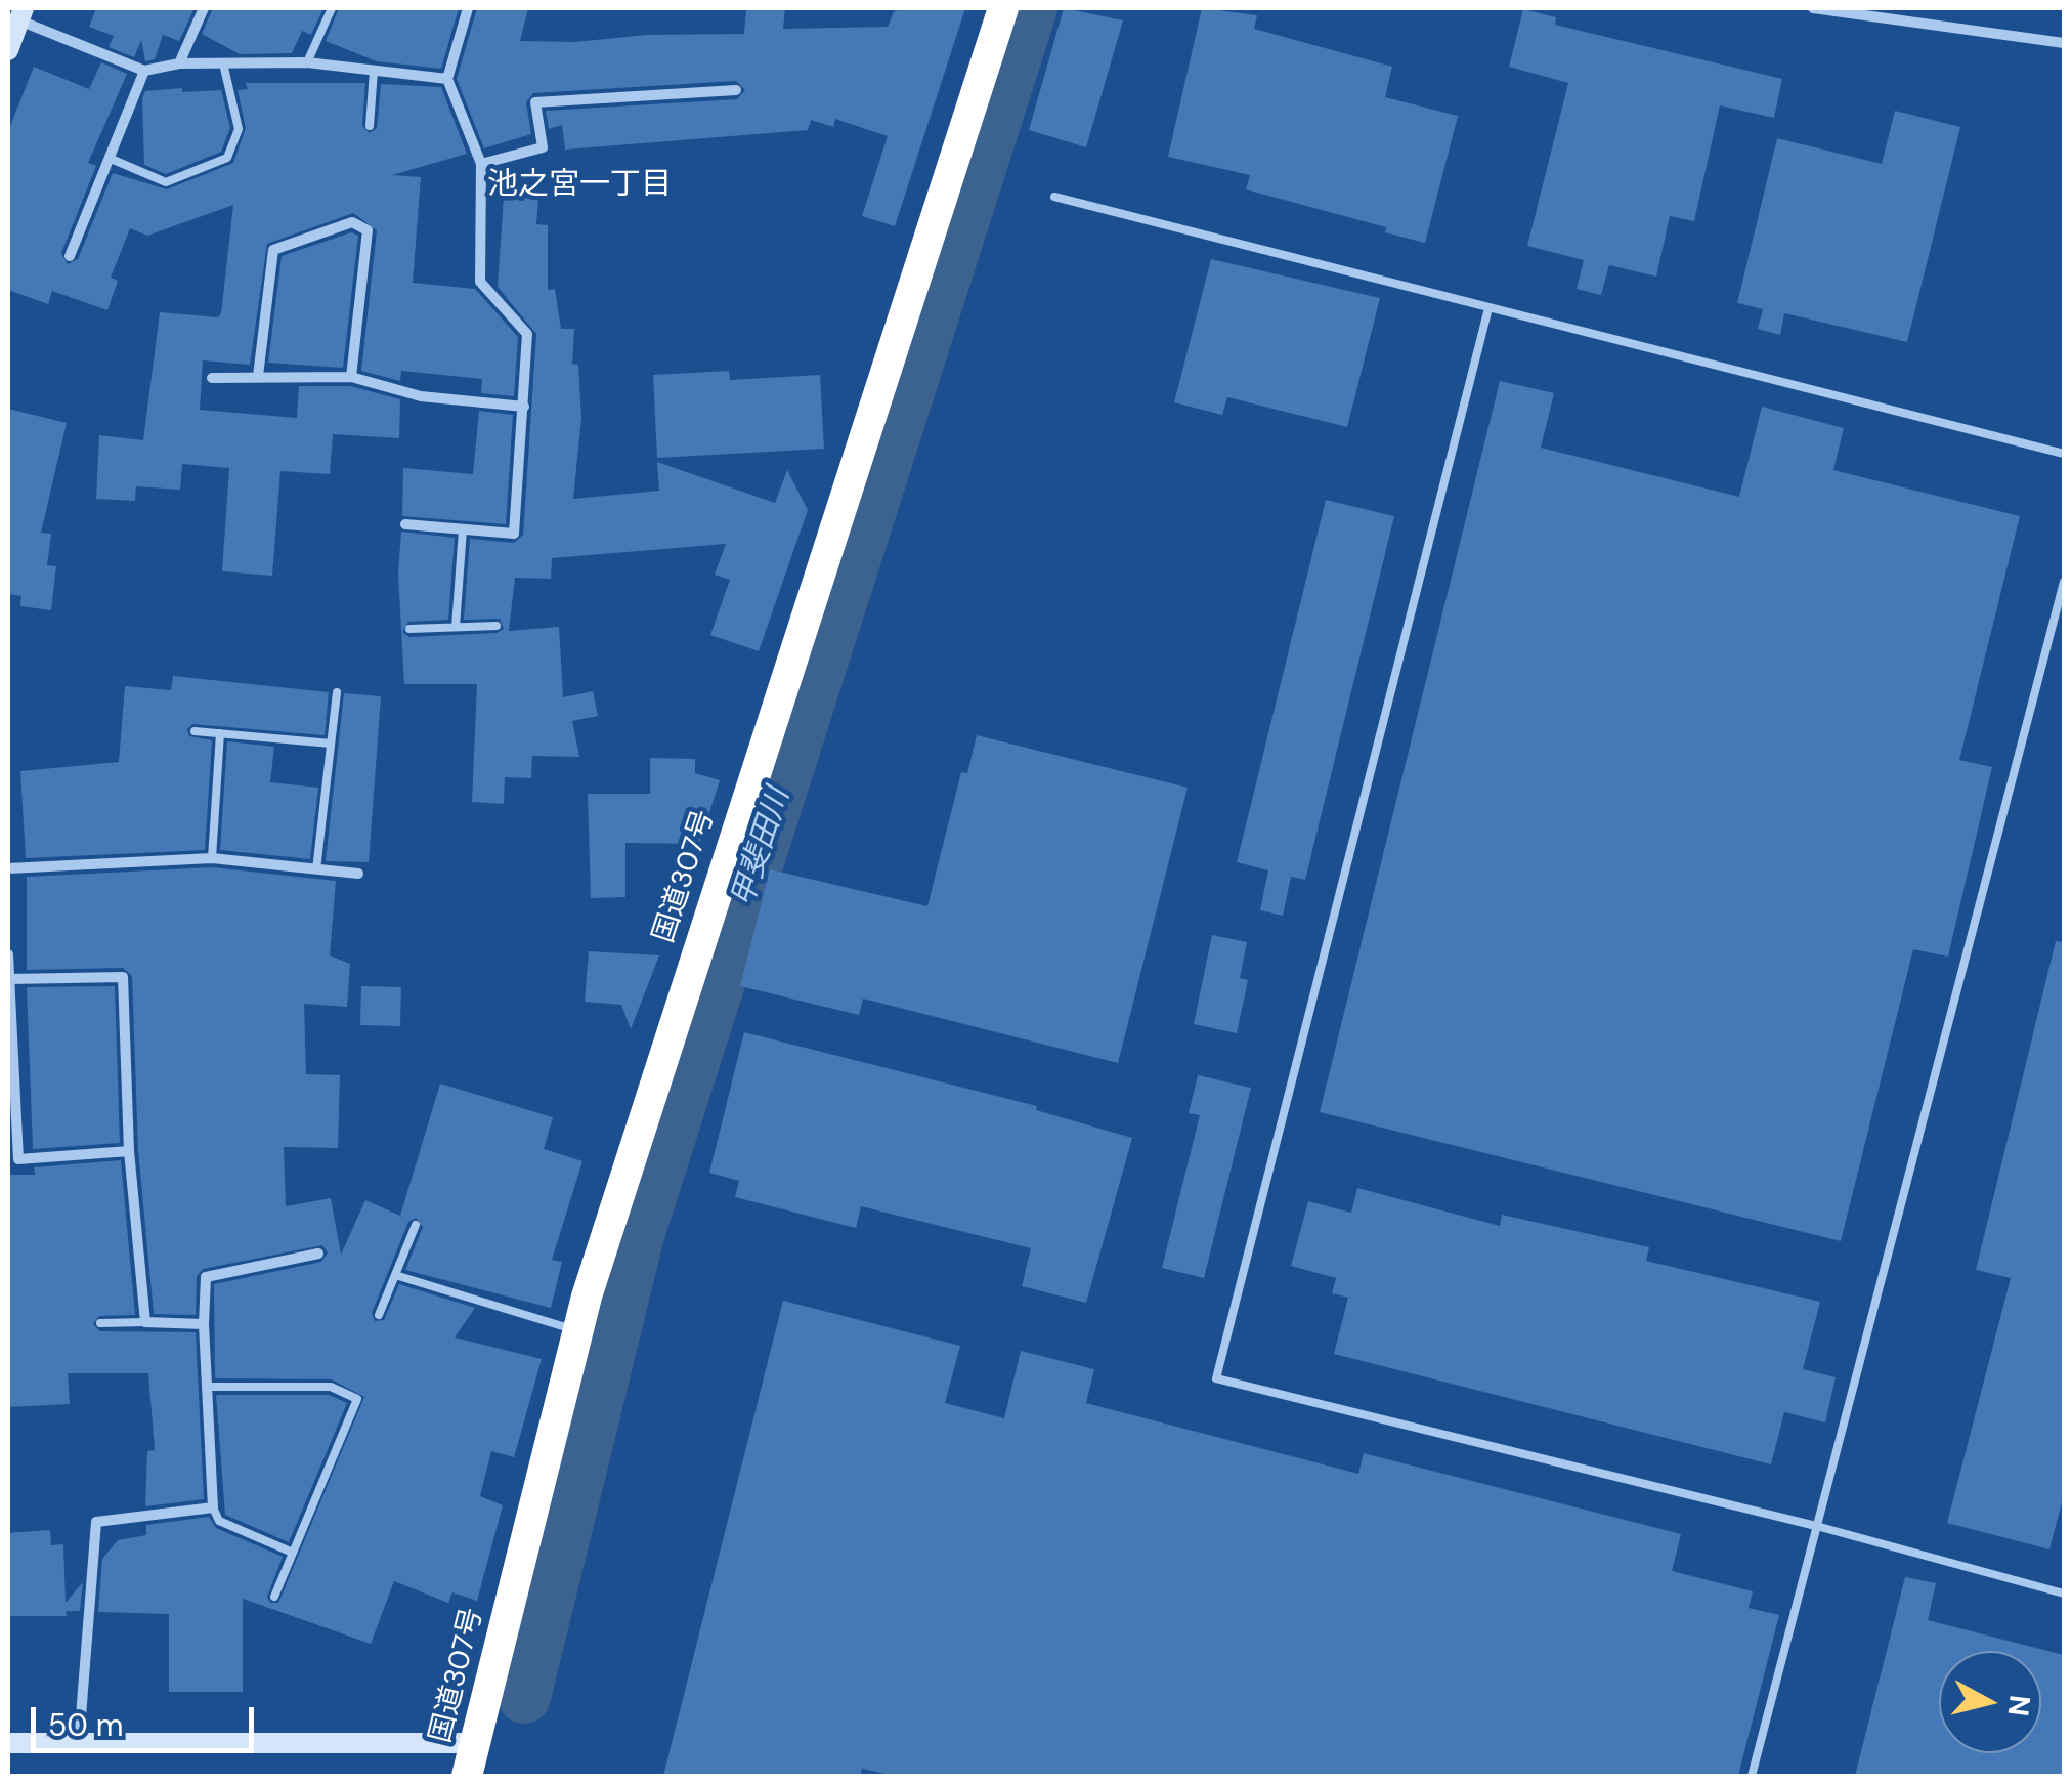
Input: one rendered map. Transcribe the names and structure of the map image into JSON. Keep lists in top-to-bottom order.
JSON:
{
  "streets": {
    "highway": ["国道307号"]
  },
  "districts": ["池之宮一丁目"],
  "water": ["甲斐田川"],
  "scale_bar": "50 m",
  "north": "right"
}
